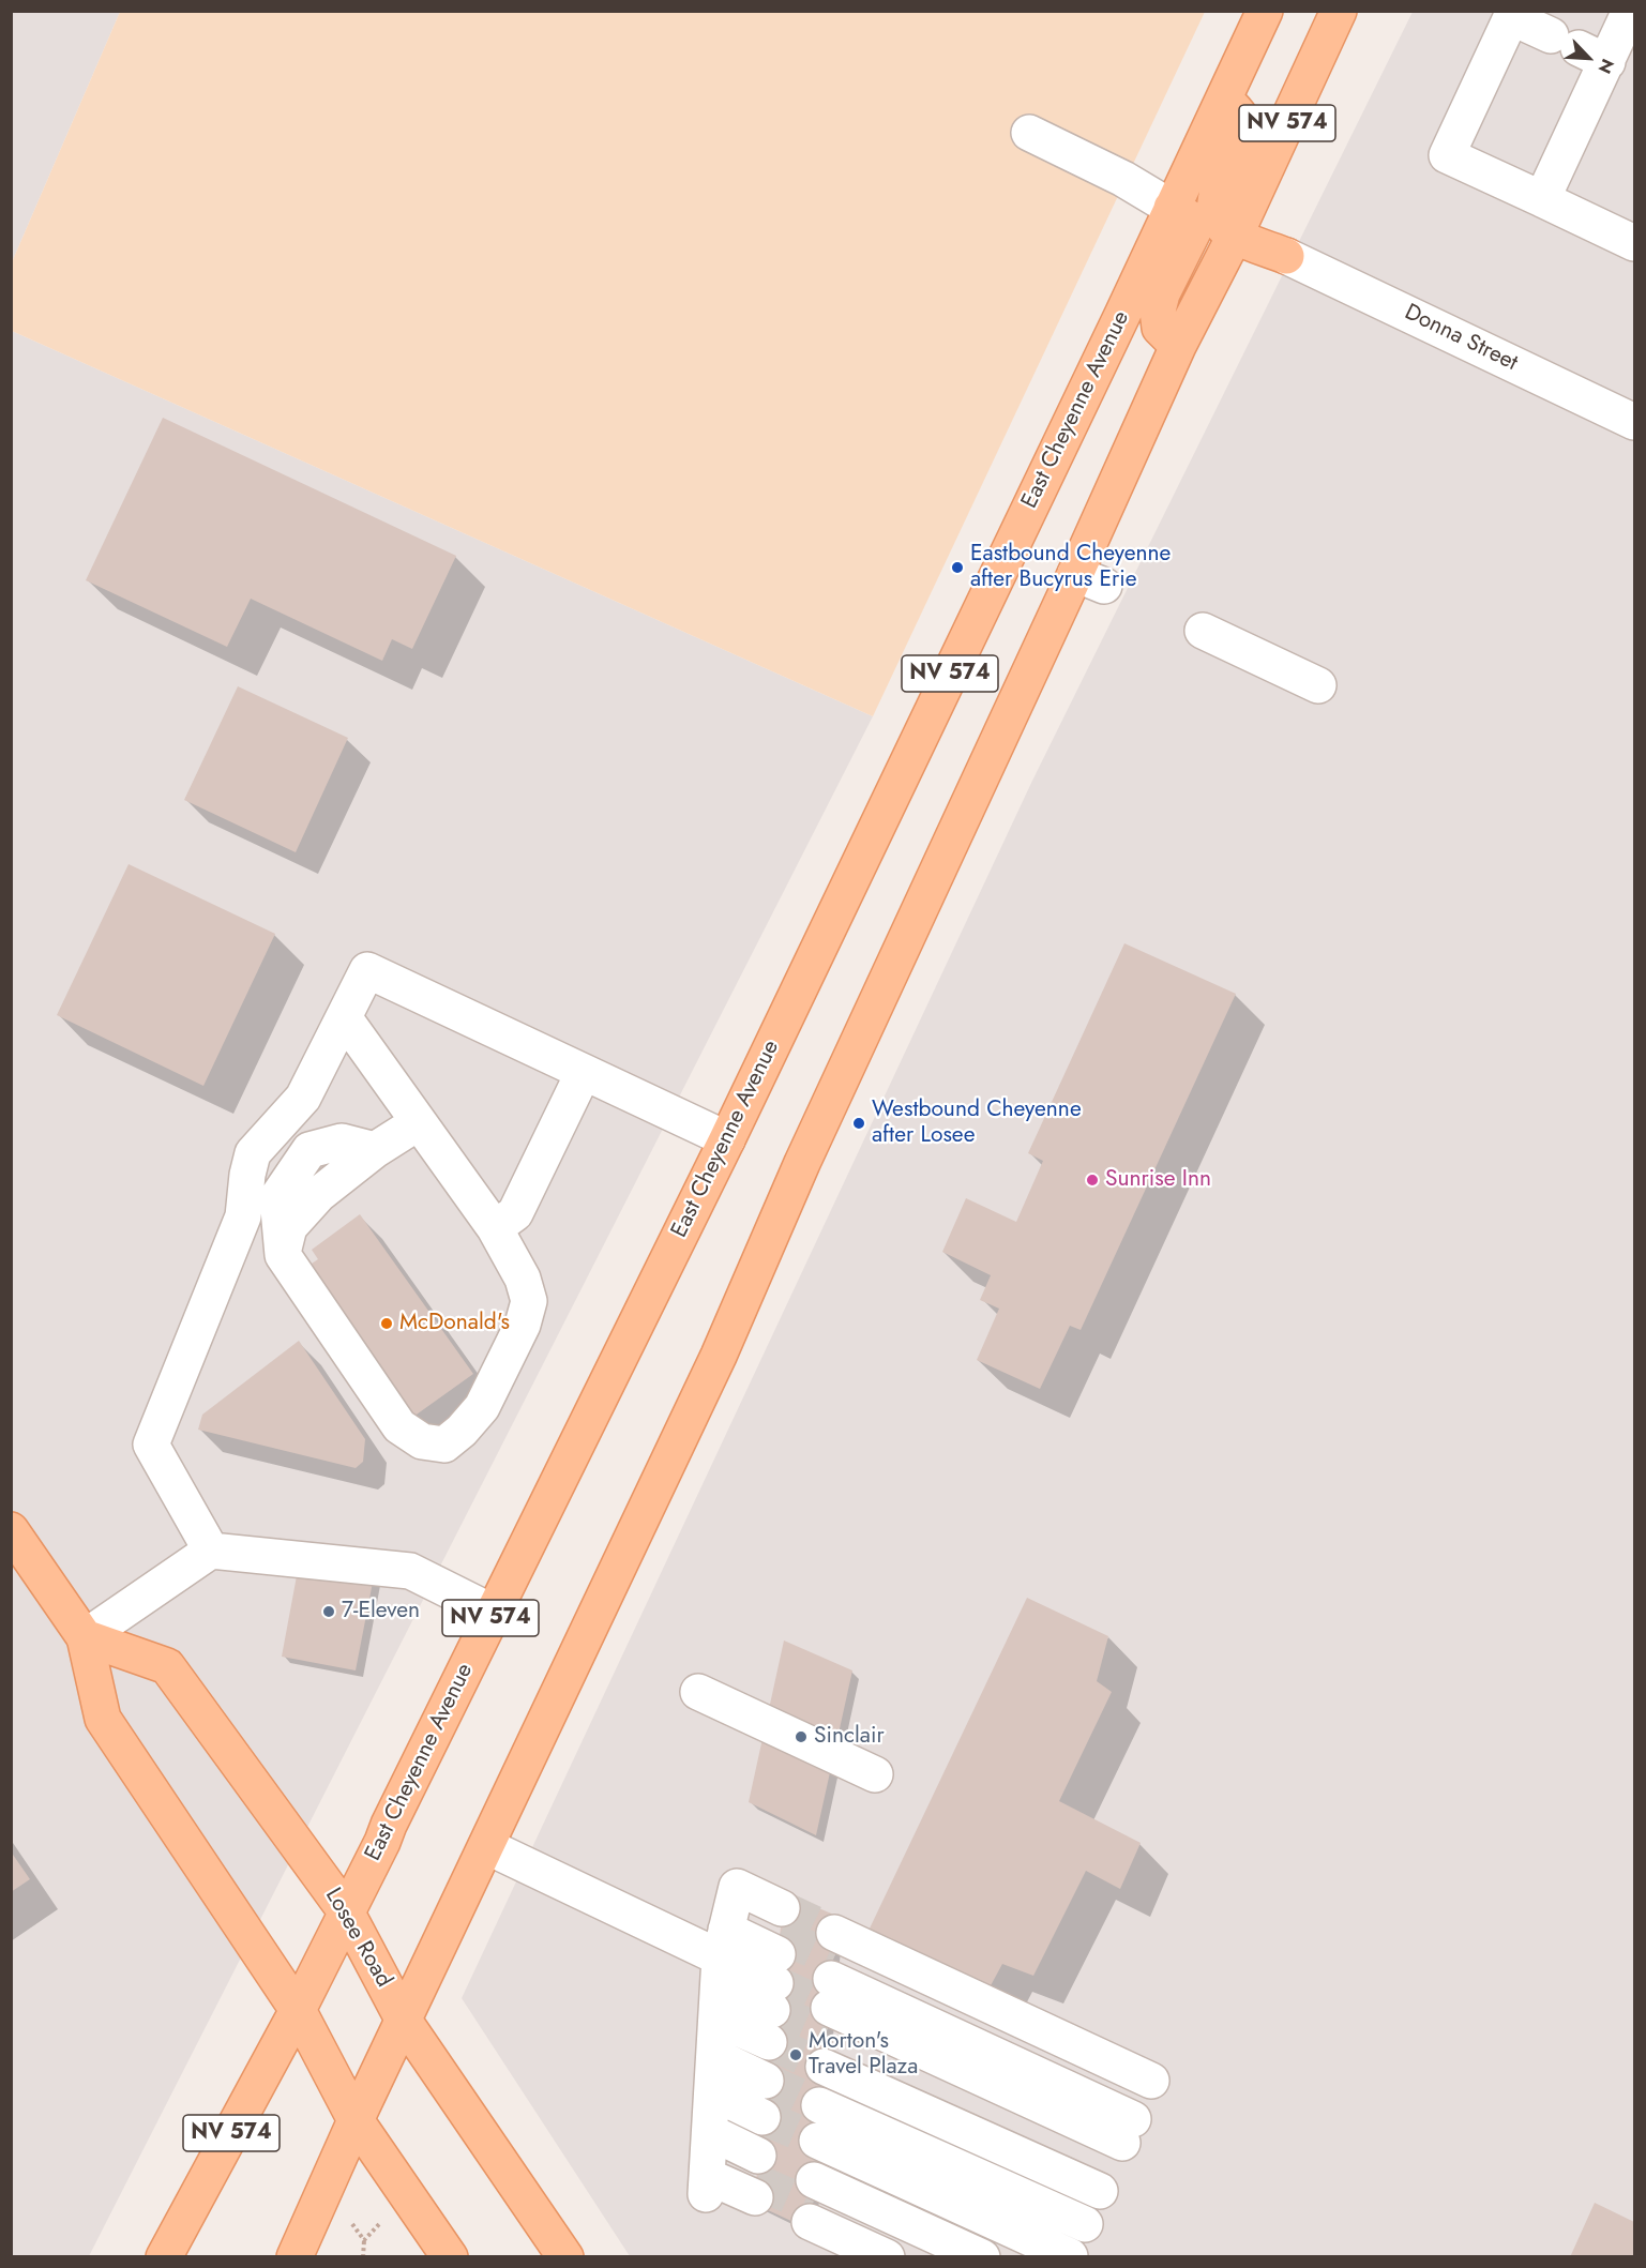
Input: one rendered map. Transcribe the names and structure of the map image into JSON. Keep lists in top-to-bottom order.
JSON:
{
  "streets": {
    "main road": ["NV 574", "East Cheyenne Avenue", "Losee Road"],
    "street": ["Donna Street"]
  },
  "crossings": [
    ["NV 574", "Losee Road"],
    ["East Cheyenne Avenue", "Losee Road"]
  ],
  "places": [
    "Eastbound Cheyenne after Bucyrus Erie",
    "Westbound Cheyenne after Losee",
    "Sunrise Inn",
    "McDonald's",
    "7-Eleven",
    "Sinclair",
    "Morton's Travel Plaza"
  ],
  "north": "bottom right"
}
